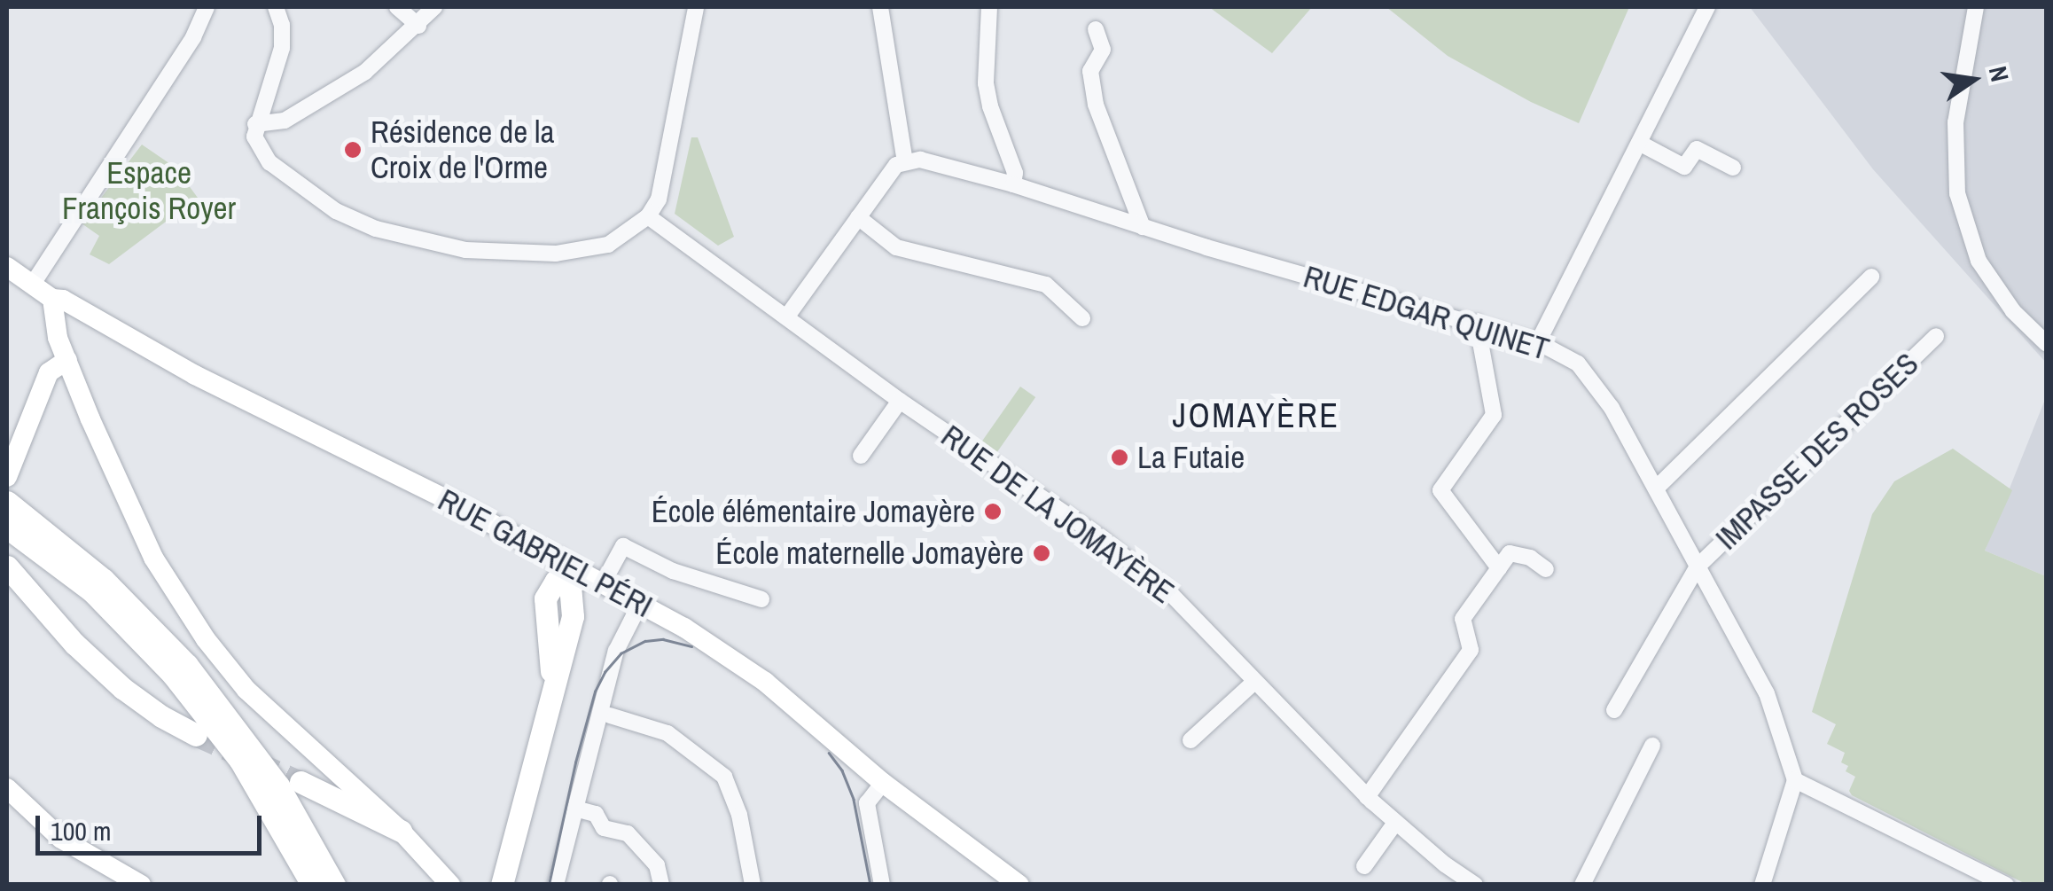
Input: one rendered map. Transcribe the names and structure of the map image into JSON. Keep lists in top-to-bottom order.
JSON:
{
  "streets": {
    "main road": ["RUE GABRIEL PÉRI"],
    "street": ["RUE EDGAR QUINET", "IMPASSE DES ROSES", "RUE DE LA JOMAYÈRE"]
  },
  "crossings": [
    ["RUE EDGAR QUINET", "IMPASSE DES ROSES"]
  ],
  "districts": ["JOMAYÈRE"],
  "parks": ["Espace François Royer"],
  "places": [
    "Résidence de la Croix de l'Orme",
    "La Futaie",
    "École élémentaire Jomayère",
    "École maternelle Jomayère"
  ],
  "scale_bar": "100 m",
  "north": "right"
}
